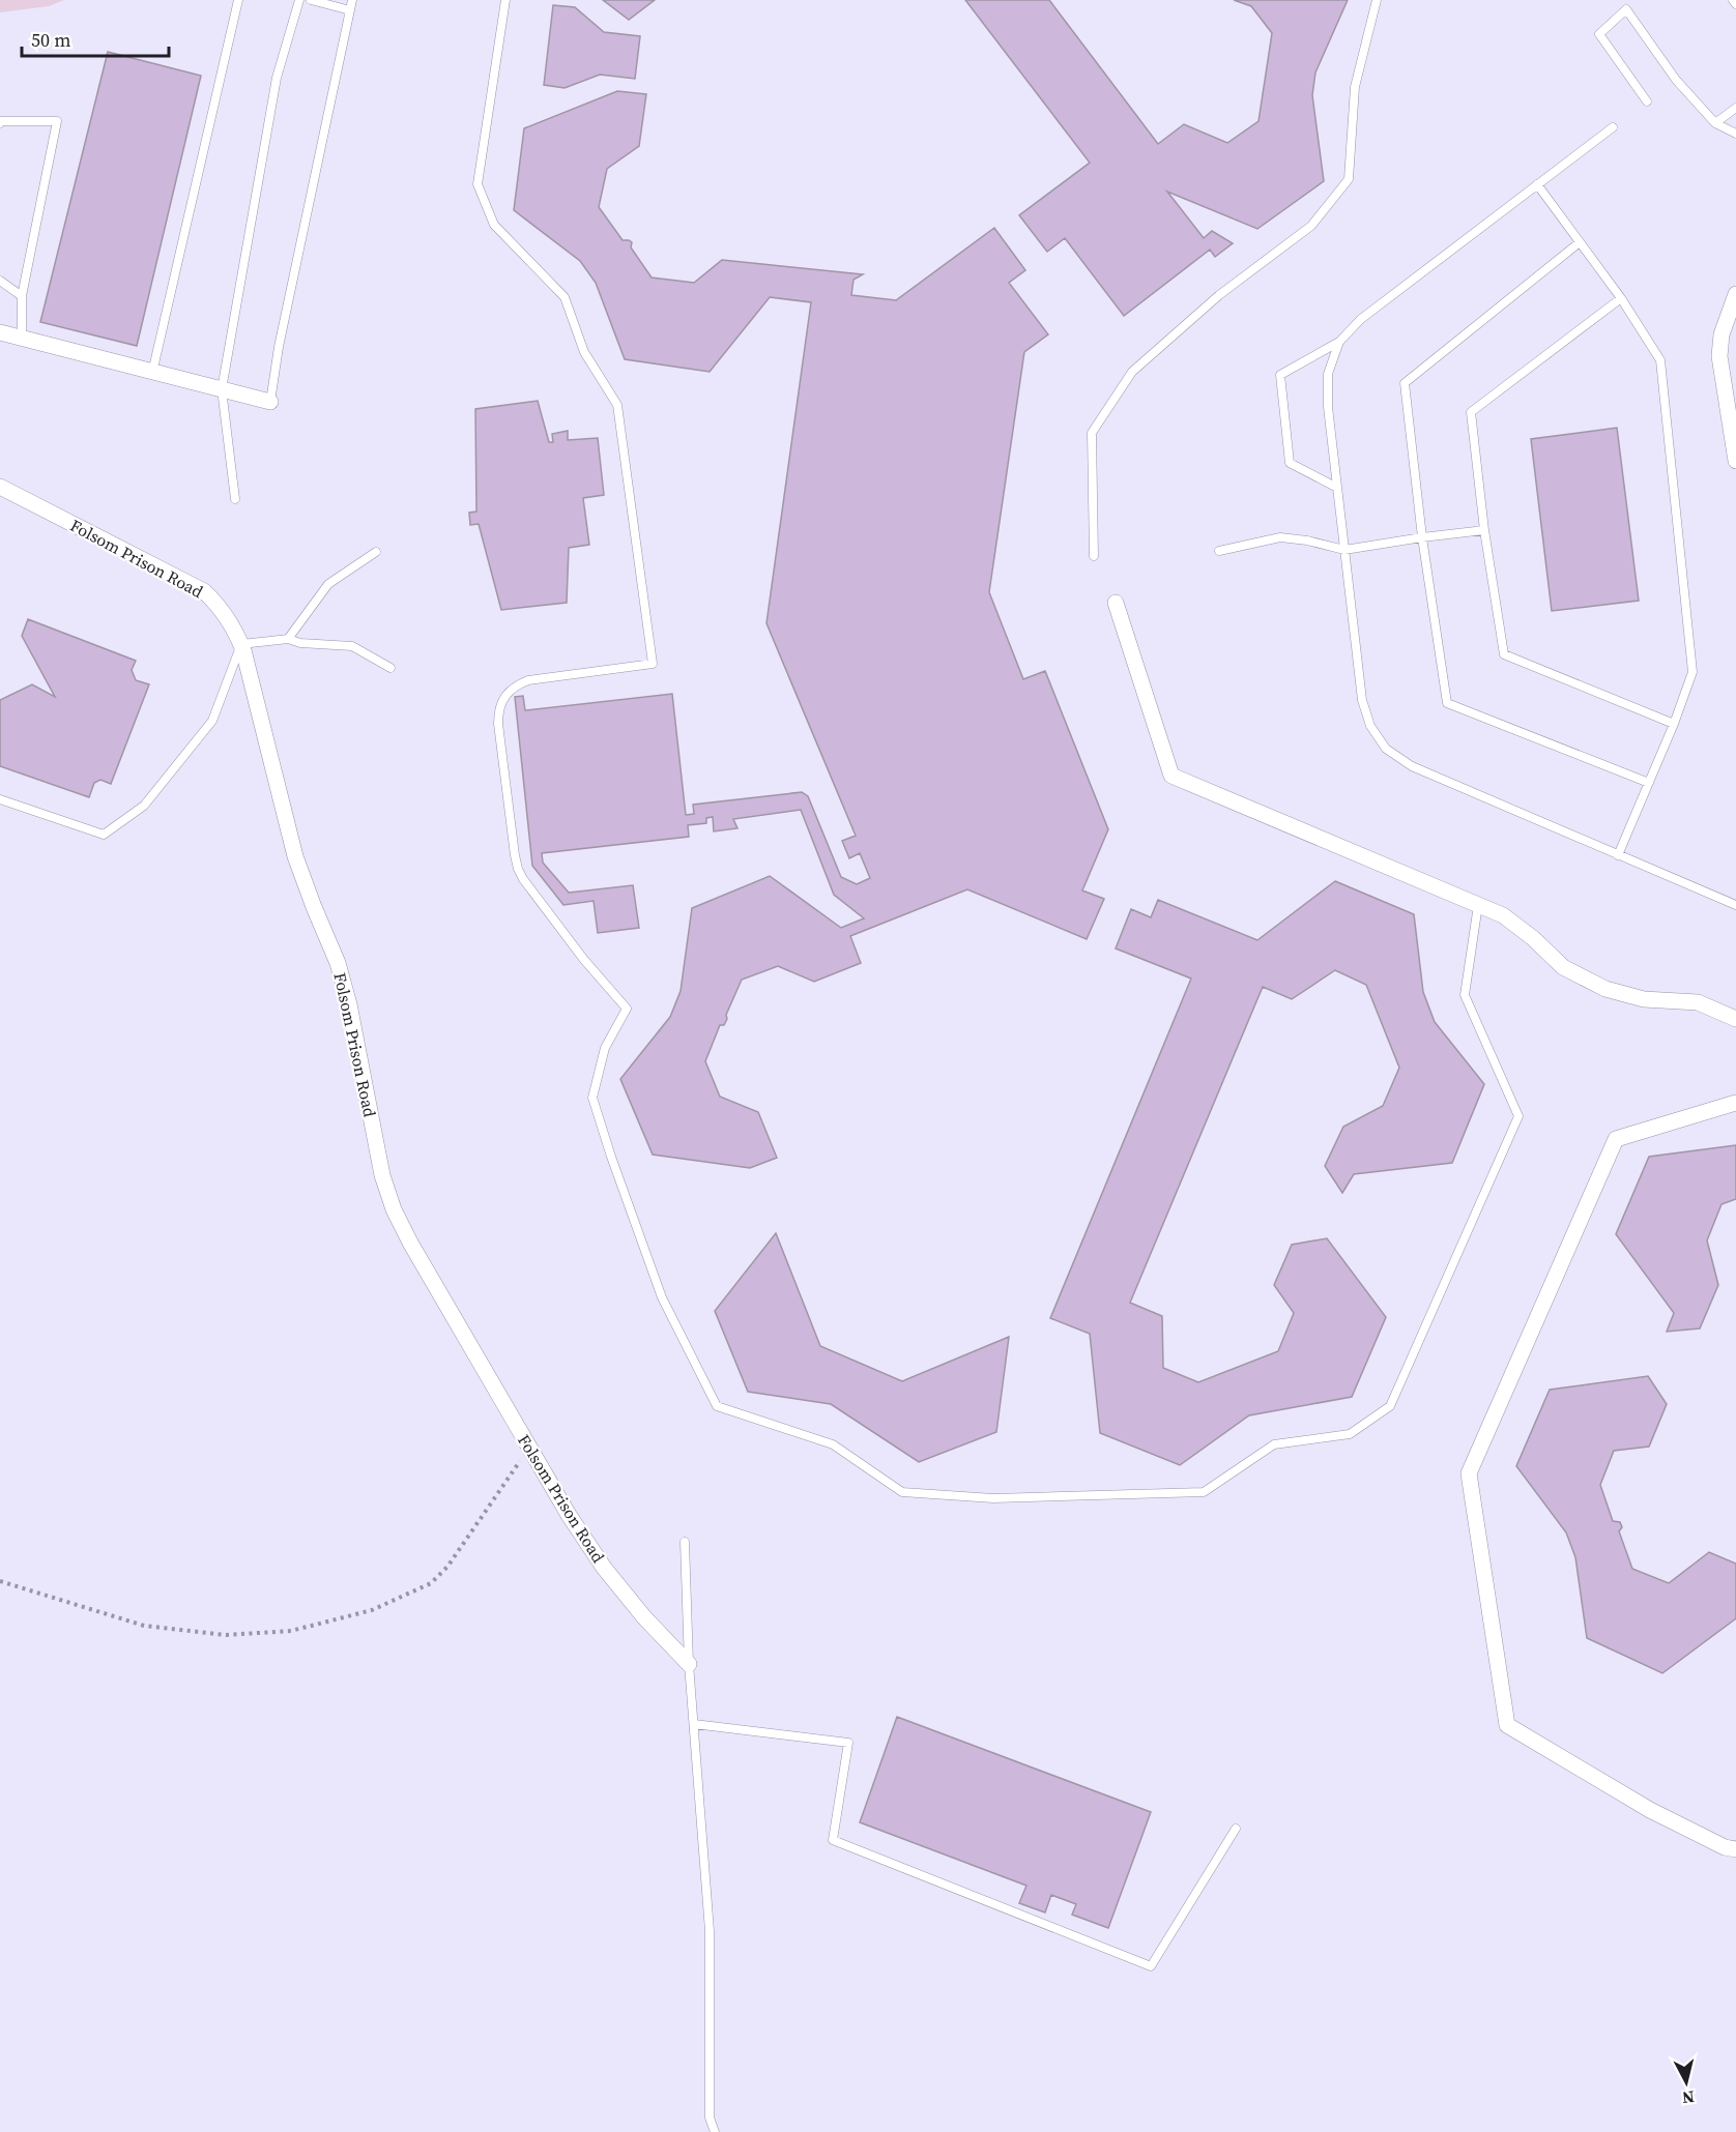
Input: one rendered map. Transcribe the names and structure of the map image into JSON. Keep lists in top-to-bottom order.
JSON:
{
  "streets": {
    "street": ["Folsom Prison Road"]
  },
  "scale_bar": "50 m",
  "north": "bottom"
}
